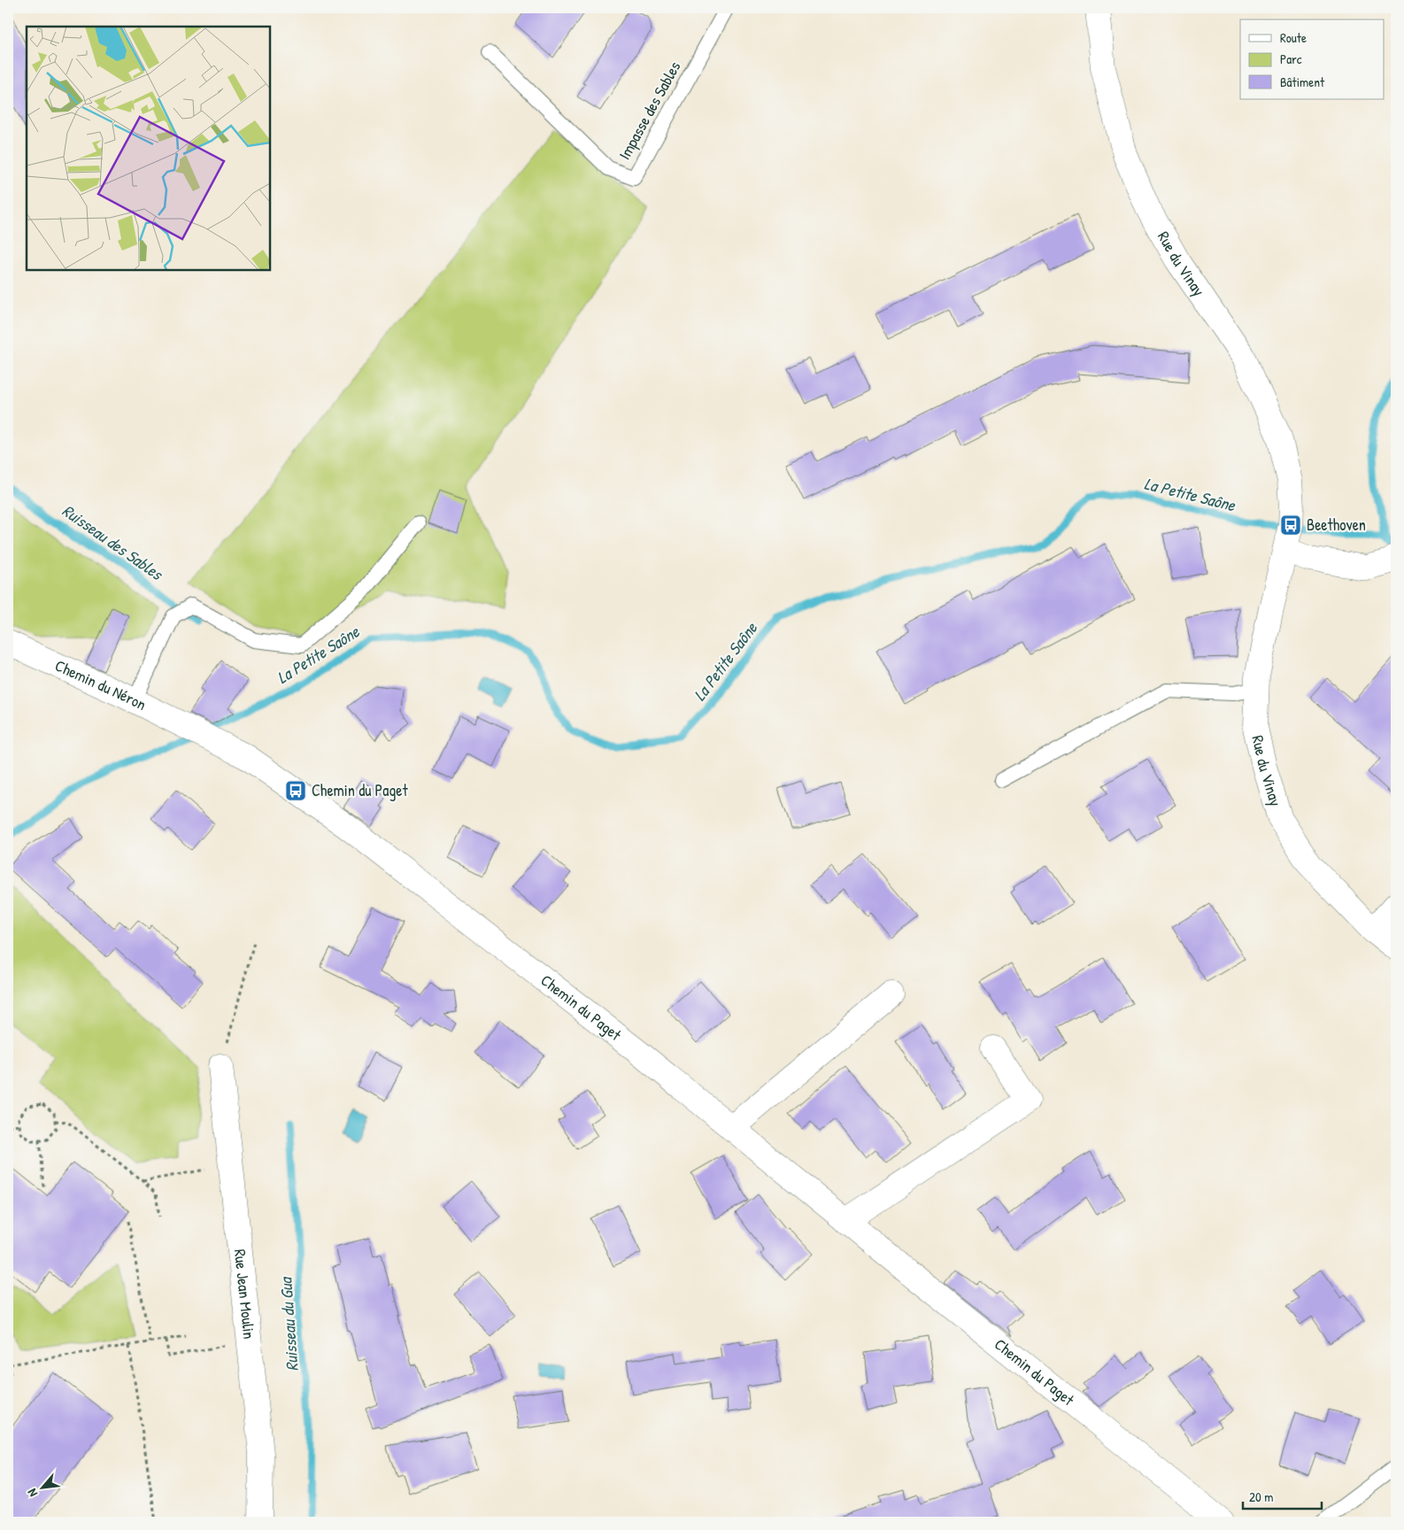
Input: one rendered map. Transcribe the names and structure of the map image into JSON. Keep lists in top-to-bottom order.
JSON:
{
  "streets": {
    "street": [
      "Rue du Vinay",
      "Chemin du Néron",
      "Chemin du Paget",
      "Rue Jean Moulin"
    ],
    "lane": ["Impasse des Sables"]
  },
  "crossings": [
    ["Chemin du Néron", "Chemin du Paget"]
  ],
  "water": ["La Petite Saône", "Ruisseau des Sables", "Ruisseau du Gua"],
  "places": {
    "bus stop": ["Beethoven", "Chemin du Paget"]
  },
  "legend": ["Route", "Parc", "Bâtiment"],
  "scale_bar": "20 m",
  "north": "bottom left"
}
